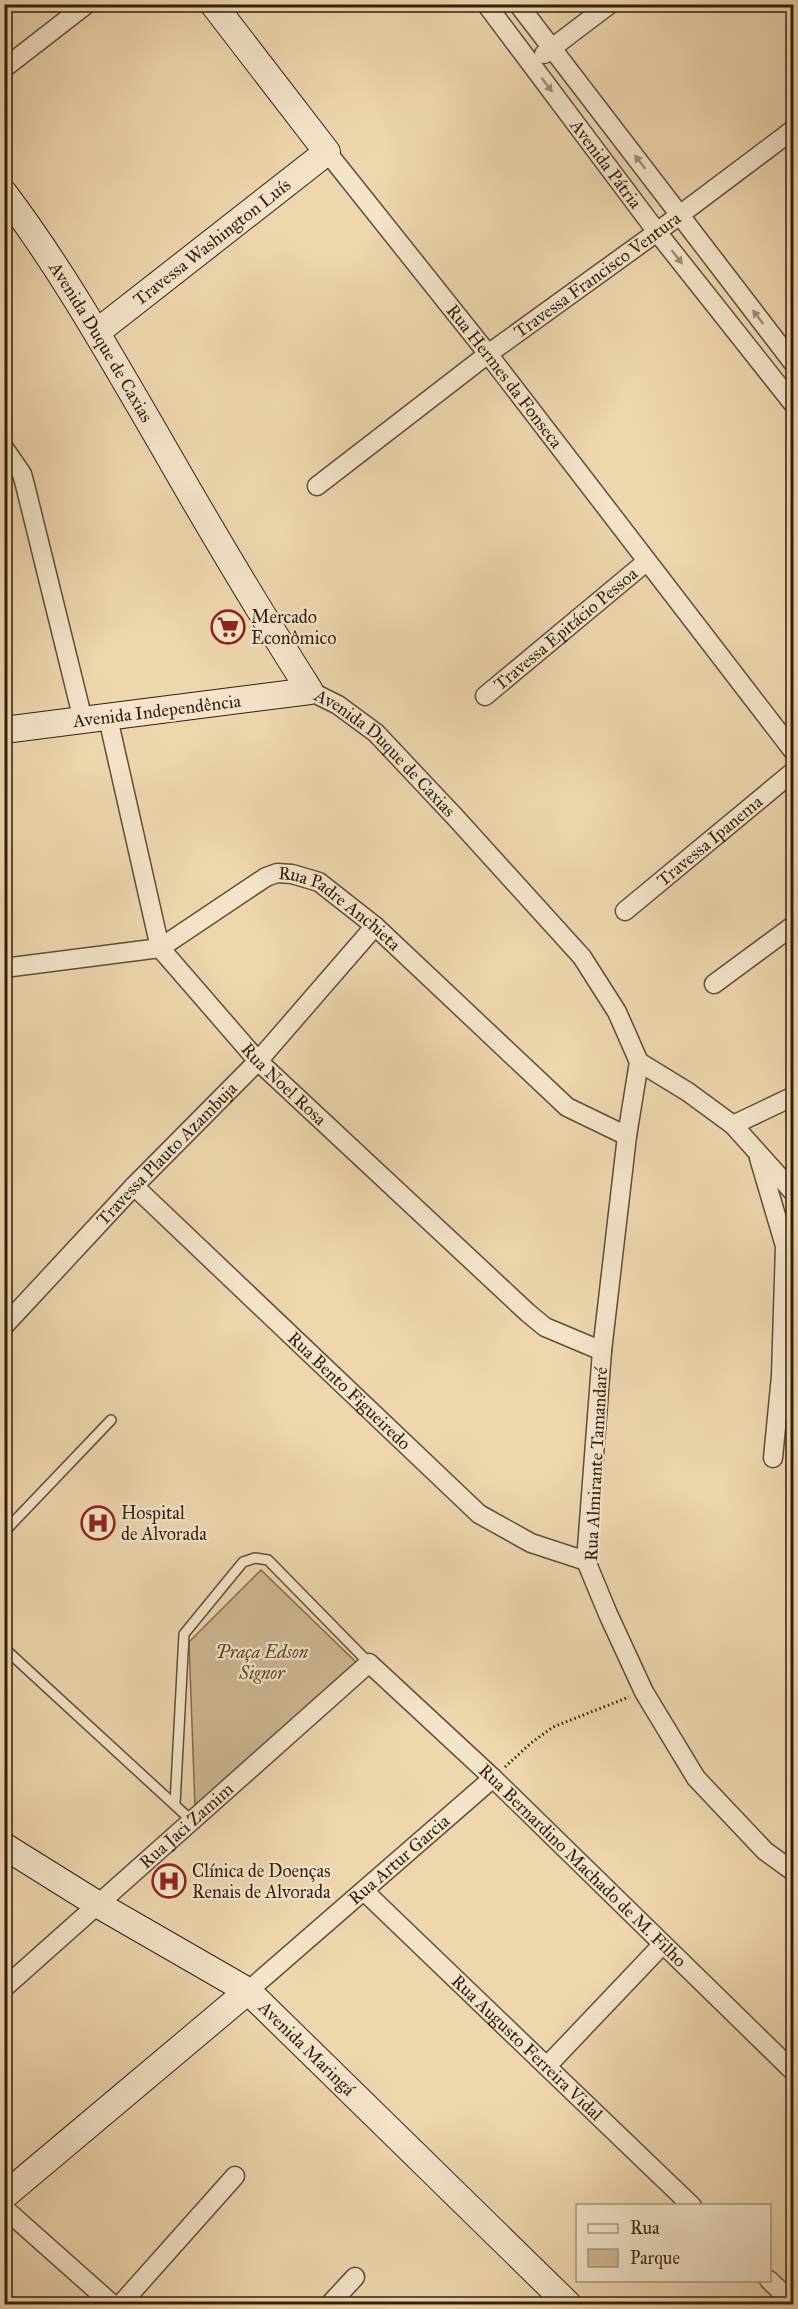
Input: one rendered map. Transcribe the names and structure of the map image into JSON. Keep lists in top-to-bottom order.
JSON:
{
  "streets": {
    "street": [
      "Avenida Pátria",
      "Travessa Washington Luís",
      "Travessa Francisco Ventura",
      "Avenida Duque de Caxias",
      "Rua Hermes da Fonseca",
      "Travessa Epitácio Pessoa",
      "Avenida Independência",
      "Travessa Ipanema",
      "Rua Padre Anchieta",
      "Rua Noel Rosa",
      "Travessa Plauto Azambuja",
      "Rua Bento Figueiredo",
      "Rua Almirante Tamandaré",
      "Rua Jaci Zamim",
      "Rua Artur Garcia",
      "Rua Bernardino Machado de M. Filho",
      "Avenida Maringá",
      "Rua Augusto Ferreira Vidal"
    ]
  },
  "crossings": [
    ["Avenida Pátria", "Travessa Francisco Ventura"],
    ["Travessa Washington Luís", "Avenida Duque de Caxias"],
    ["Travessa Washington Luís", "Rua Hermes da Fonseca"],
    ["Travessa Francisco Ventura", "Rua Hermes da Fonseca"],
    ["Avenida Duque de Caxias", "Avenida Independência"],
    ["Avenida Duque de Caxias", "Rua Almirante Tamandaré"],
    ["Rua Hermes da Fonseca", "Travessa Epitácio Pessoa"],
    ["Avenida Independência", "Rua Noel Rosa"],
    ["Rua Padre Anchieta", "Rua Noel Rosa"],
    ["Rua Padre Anchieta", "Travessa Plauto Azambuja"],
    ["Rua Padre Anchieta", "Rua Almirante Tamandaré"],
    ["Rua Noel Rosa", "Travessa Plauto Azambuja"],
    ["Rua Noel Rosa", "Rua Almirante Tamandaré"],
    ["Travessa Plauto Azambuja", "Rua Bento Figueiredo"],
    ["Rua Bento Figueiredo", "Rua Almirante Tamandaré"],
    ["Rua Jaci Zamim", "Rua Bernardino Machado de M. Filho"],
    ["Rua Jaci Zamim", "Avenida Maringá"],
    ["Rua Artur Garcia", "Rua Bernardino Machado de M. Filho"],
    ["Rua Artur Garcia", "Avenida Maringá"],
    ["Rua Artur Garcia", "Rua Augusto Ferreira Vidal"]
  ],
  "parks": ["Praça Edson Signor"],
  "places": {
    "supermarket": ["Mercado Econômico"],
    "hospital": ["Hospital de Alvorada", "Clínica de Doenças Renais de Alvorada"]
  },
  "legend": ["Rua", "Parque"]
}
